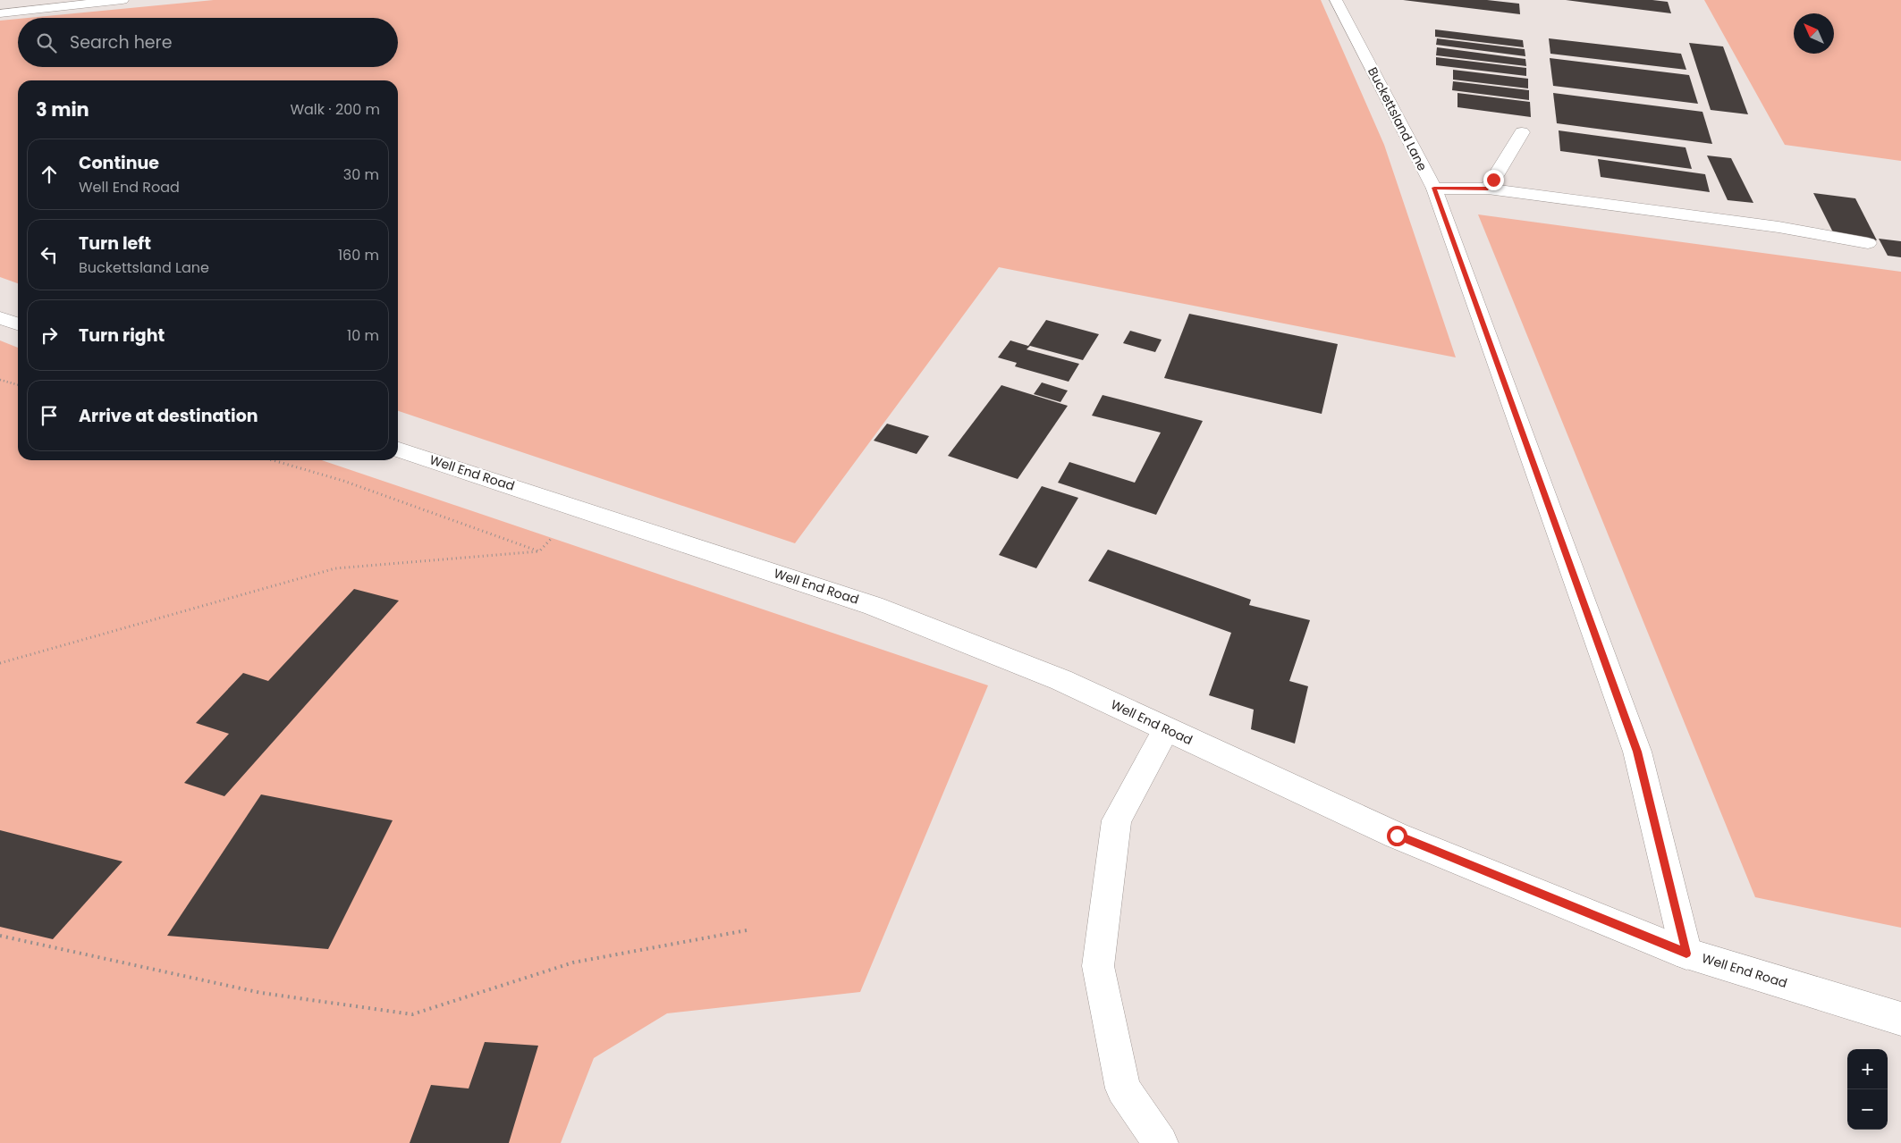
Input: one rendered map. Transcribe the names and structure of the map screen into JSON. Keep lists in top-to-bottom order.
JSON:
{
  "streets": {
    "street": ["Buckettsland Lane", "Well End Road"]
  },
  "crossings": [
    ["Buckettsland Lane", "Well End Road"]
  ],
  "north": "top left",
  "page": {
    "search": "Search here",
    "heading": ["3 min", "Walk · 200 m"],
    "list": [
      ["Continue", "Well End Road", "30 m"],
      ["Turn left", "Buckettsland Lane", "160 m"],
      ["Turn right", "10 m"],
      "Arrive at destination"
    ],
    "map_buttons": ["+", "−"]
  }
}
